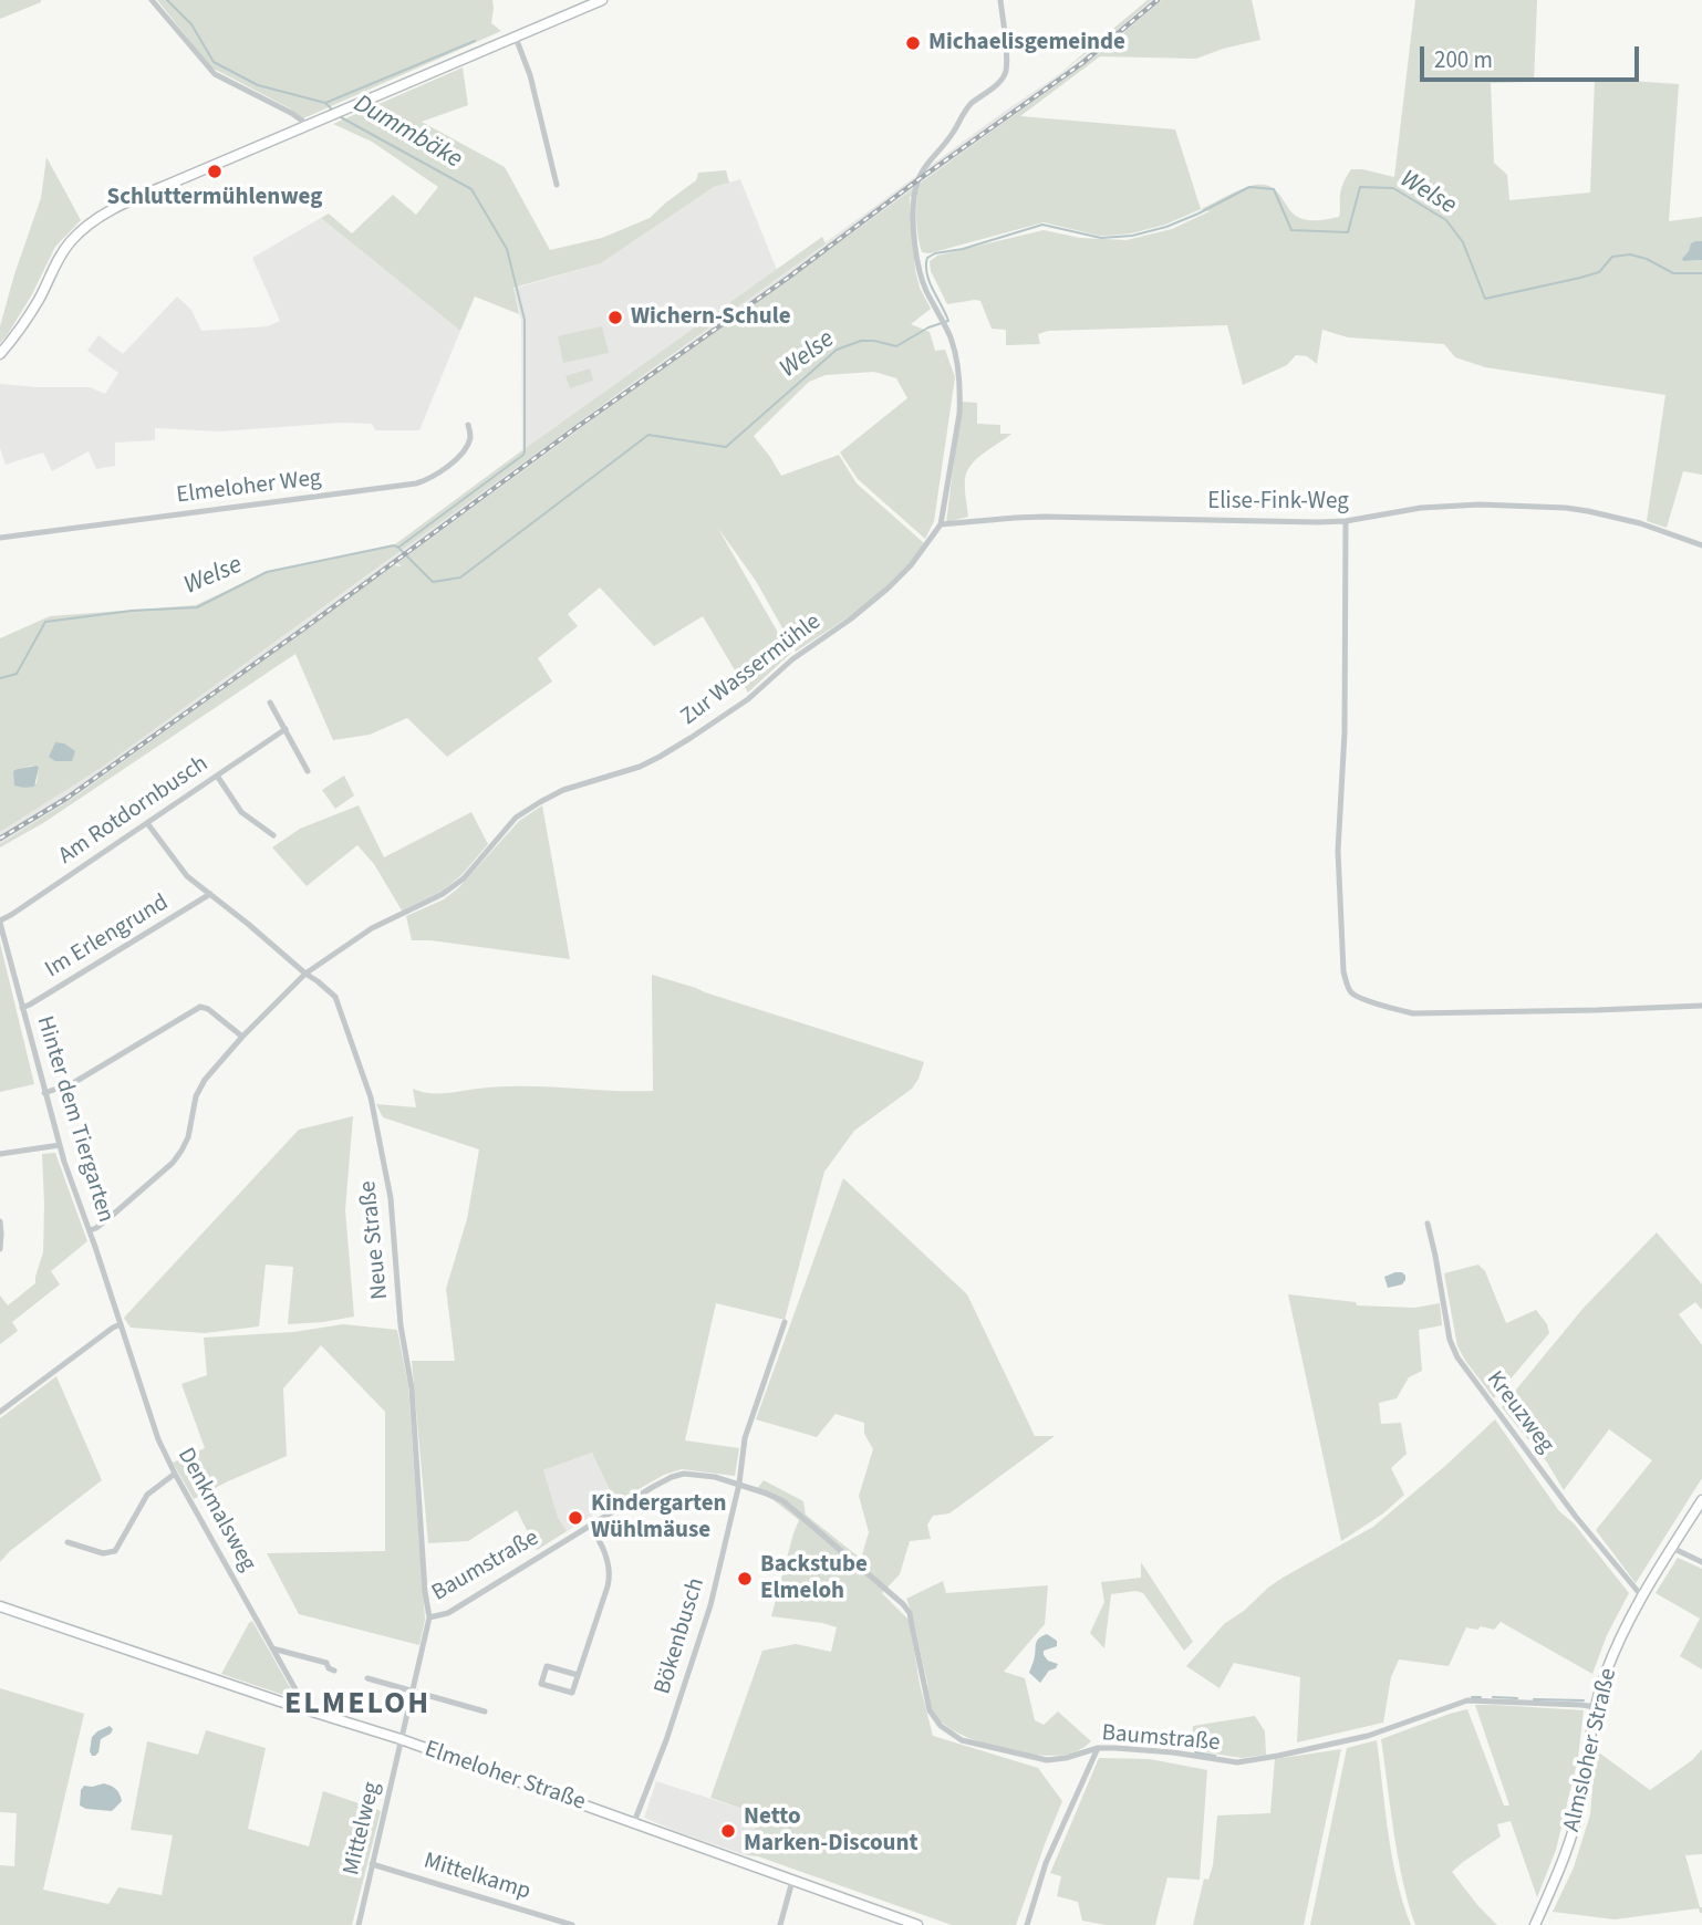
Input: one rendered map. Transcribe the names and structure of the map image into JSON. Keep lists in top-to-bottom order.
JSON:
{
  "streets": {
    "street": [
      "Elmeloher Weg",
      "Elise-Fink-Weg",
      "Zur Wassermühle",
      "Am Rotdornbusch",
      "Im Erlengrund",
      "Hinter dem Tiergarten",
      "Neue Straße",
      "Kreuzweg",
      "Denkmalsweg",
      "Baumstraße",
      "Bökenbusch",
      "Almsloher Straße",
      "Elmeloher Straße",
      "Mittelweg",
      "Mittelkamp"
    ]
  },
  "crossings": [
    ["Elise-Fink-Weg", "Zur Wassermühle"],
    ["Zur Wassermühle", "Hinter dem Tiergarten"],
    ["Zur Wassermühle", "Neue Straße"],
    ["Am Rotdornbusch", "Hinter dem Tiergarten"],
    ["Am Rotdornbusch", "Neue Straße"],
    ["Im Erlengrund", "Hinter dem Tiergarten"],
    ["Im Erlengrund", "Neue Straße"],
    ["Hinter dem Tiergarten", "Denkmalsweg"],
    ["Neue Straße", "Baumstraße"],
    ["Neue Straße", "Elmeloher Straße"],
    ["Neue Straße", "Mittelweg"],
    ["Kreuzweg", "Almsloher Straße"],
    ["Denkmalsweg", "Elmeloher Straße"],
    ["Baumstraße", "Bökenbusch"],
    ["Baumstraße", "Almsloher Straße"],
    ["Bökenbusch", "Elmeloher Straße"],
    ["Elmeloher Straße", "Mittelweg"],
    ["Mittelweg", "Mittelkamp"]
  ],
  "districts": ["ELMELOH"],
  "water": ["Dummbäke", "Welse"],
  "places": [
    "Michaelisgemeinde",
    "Schluttermühlenweg",
    "Wichern-Schule",
    "Kindergarten Wühlmäuse",
    "Backstube Elmeloh",
    "Netto Marken-Discount"
  ],
  "scale_bar": "200 m"
}
